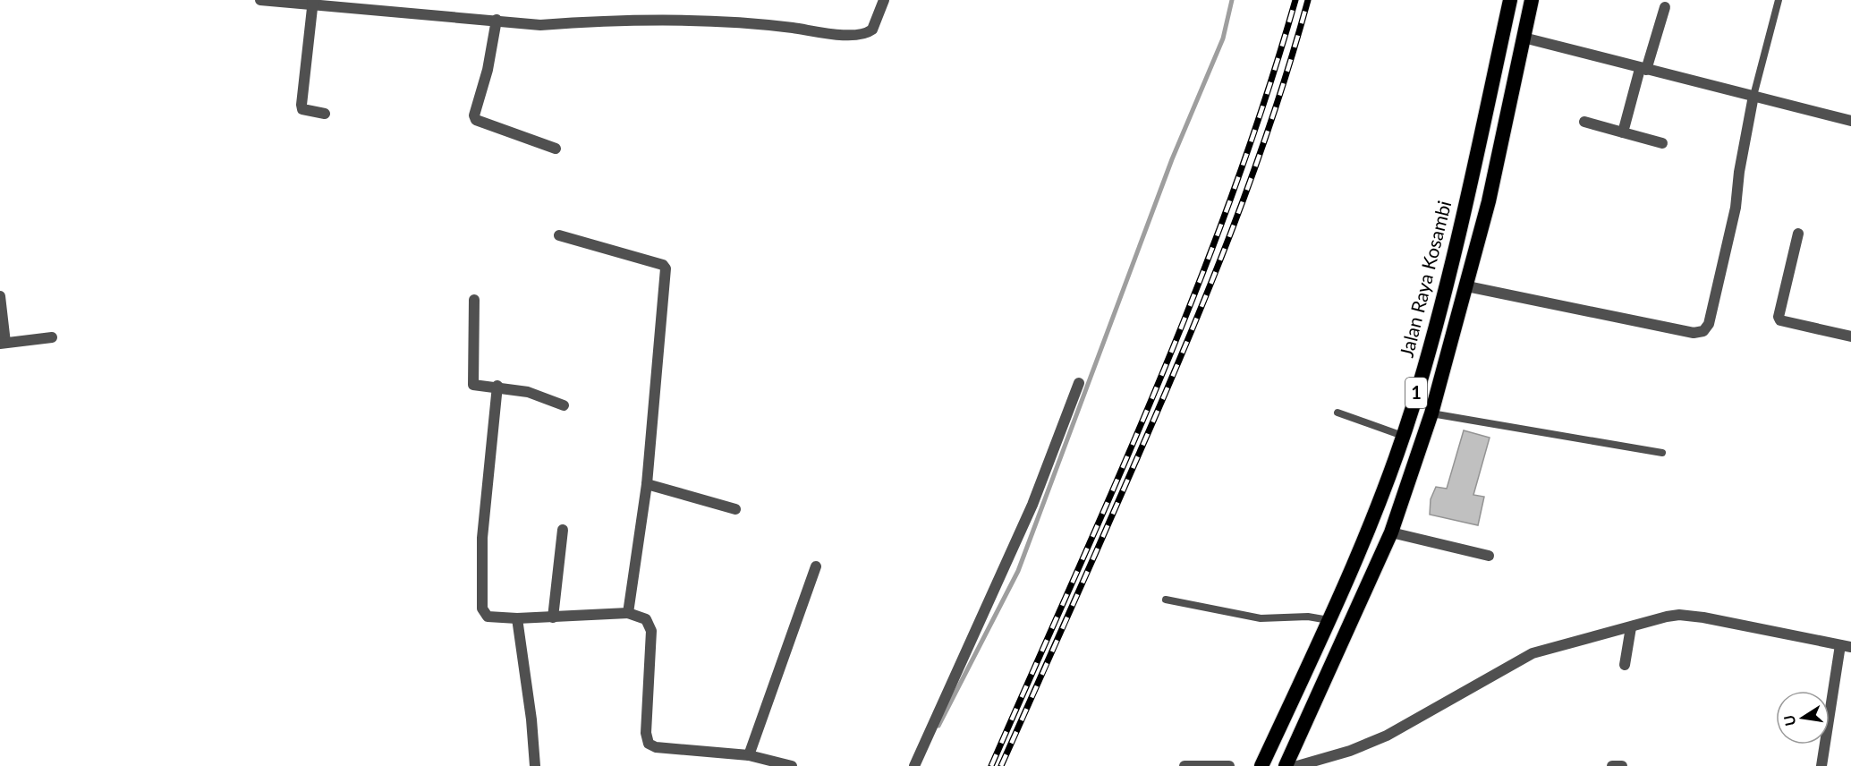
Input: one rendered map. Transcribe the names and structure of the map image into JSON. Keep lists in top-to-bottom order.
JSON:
{
  "streets": {
    "highway": ["Jalan Raya Kosambi", "1"]
  },
  "north": "left"
}
